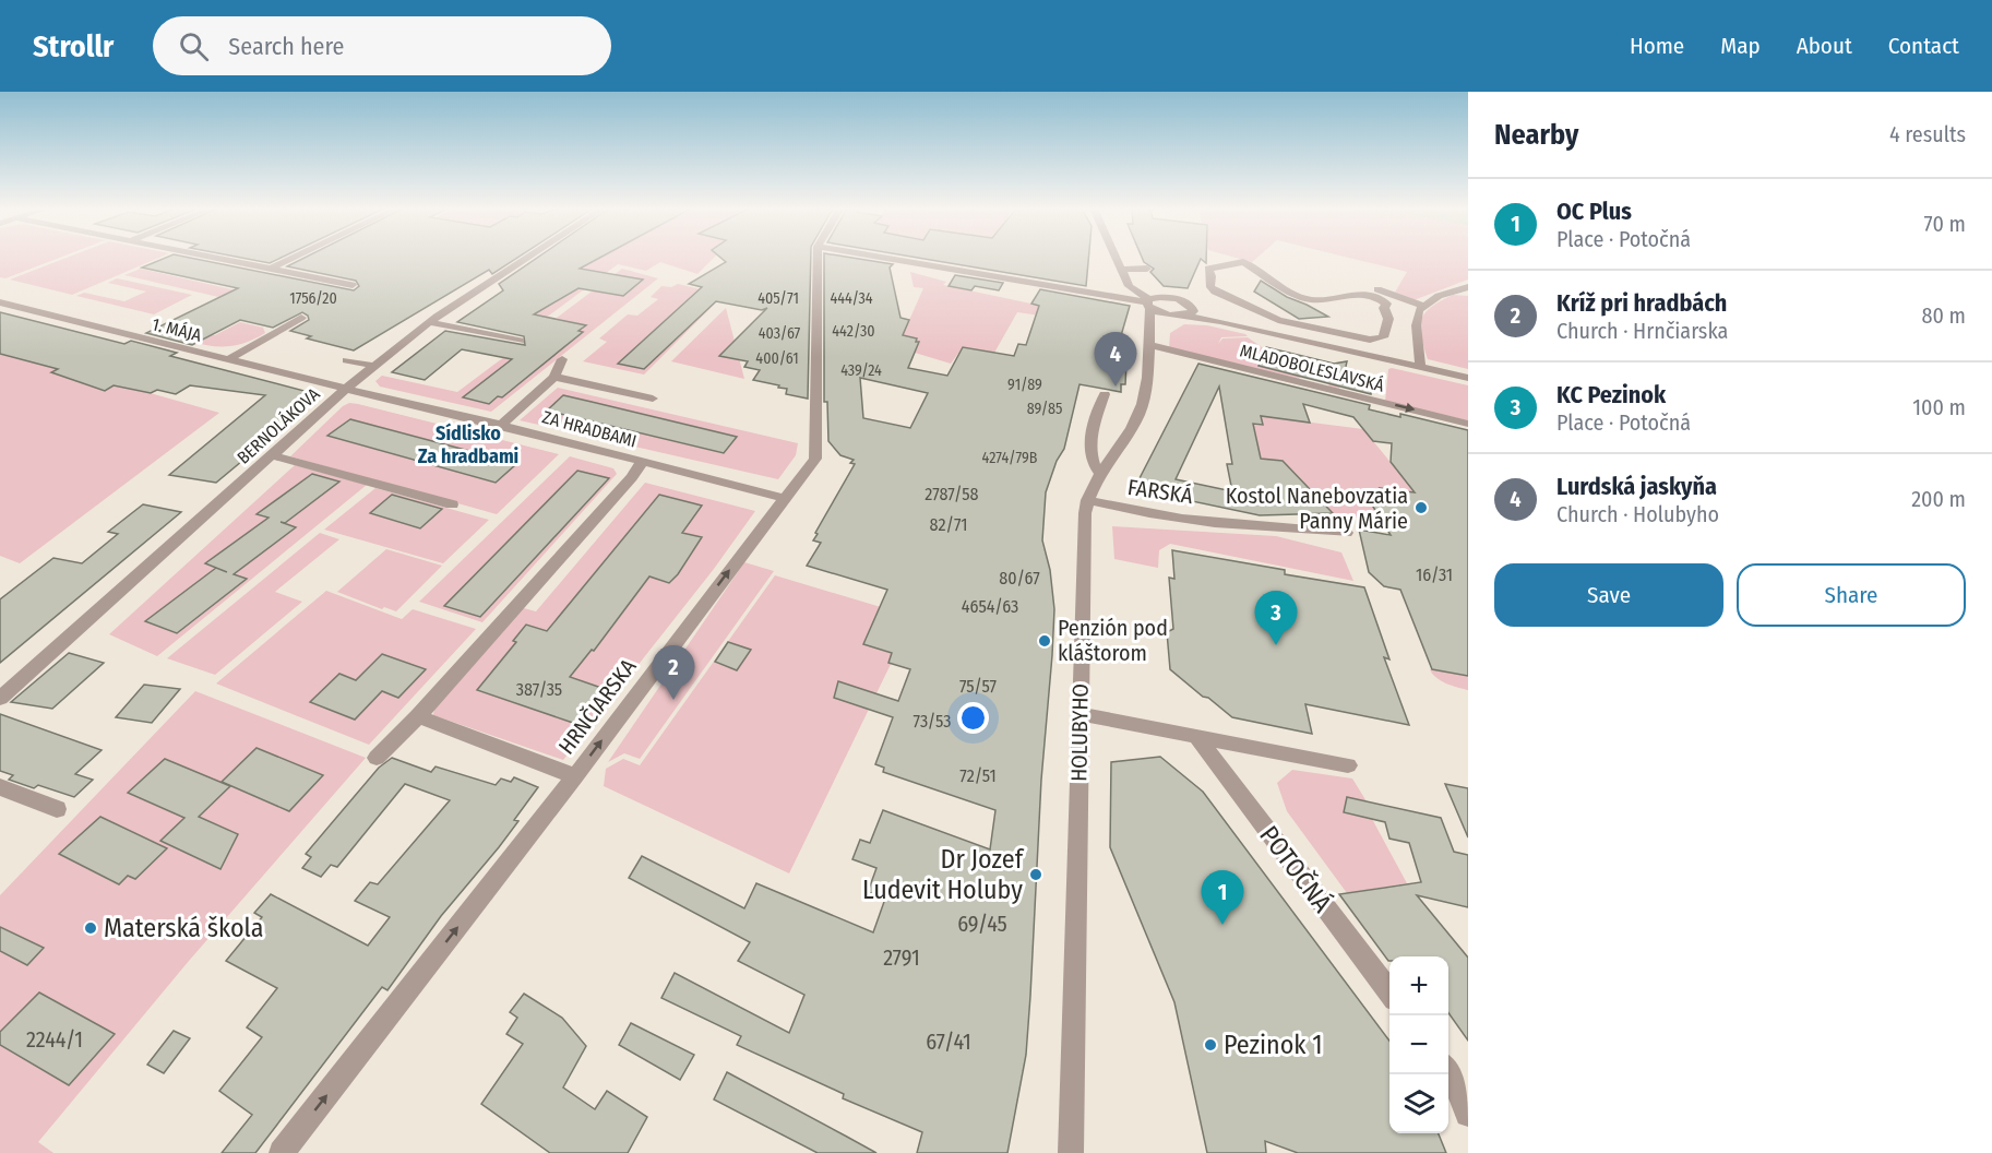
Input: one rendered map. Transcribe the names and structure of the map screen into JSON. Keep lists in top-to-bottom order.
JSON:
{
  "streets": {
    "street": [
      "1. MÁJA",
      "MLADOBOLESLAVSKÁ",
      "BERNOLÁKOVA",
      "ZA HRADBAMI",
      "FARSKÁ",
      "HRNČIARSKA",
      "HOLUBYHO",
      "POTOČNÁ"
    ]
  },
  "crossings": [
    ["1. MÁJA", "BERNOLÁKOVA"],
    ["1. MÁJA", "ZA HRADBAMI"],
    ["MLADOBOLESLAVSKÁ", "HOLUBYHO"],
    ["BERNOLÁKOVA", "ZA HRADBAMI"],
    ["ZA HRADBAMI", "HRNČIARSKA"],
    ["FARSKÁ", "HOLUBYHO"]
  ],
  "one_way": ["HRNČIARSKA"],
  "districts": ["Sídlisko Za hradbami"],
  "places": [
    "Kostol Nanebovzatia Panny Márie",
    "Penzión pod kláštorom",
    "Dr Jozef Ludevit Holuby",
    "Materská škola",
    "Pezinok 1"
  ],
  "house_numbers": [
    "1756/20",
    "405/71",
    "444/34",
    "442/30",
    "403/67",
    "400/61",
    "439/24",
    "91/89",
    "89/85",
    "4274/79B",
    "2787/58",
    "82/71",
    "16/31",
    "80/67",
    "4654/63",
    "75/57",
    "387/35",
    "73/53",
    "72/51",
    "69/45",
    "2791",
    "2244/1",
    "67/41"
  ],
  "page": {
    "header": "Strollr",
    "search": "Search here",
    "nav": [
      "Home",
      "Map",
      "About",
      "Contact"
    ],
    "heading": ["Nearby", "4 results"],
    "list": [
      {
        "mark": "1",
        "name": "OC Plus",
        "note": "Place · Potočná",
        "value": "70 m"
      },
      {
        "mark": "2",
        "name": "Kríž pri hradbách",
        "note": "Church · Hrnčiarska",
        "value": "80 m"
      },
      {
        "mark": "3",
        "name": "KC Pezinok",
        "note": "Place · Potočná",
        "value": "100 m"
      },
      {
        "mark": "4",
        "name": "Lurdská jaskyňa",
        "note": "Church · Holubyho",
        "value": "200 m"
      }
    ],
    "pins": [
      "4",
      "3",
      "2",
      "1"
    ],
    "buttons": ["Save", "Share"],
    "map_buttons": ["+", "−"]
  }
}
